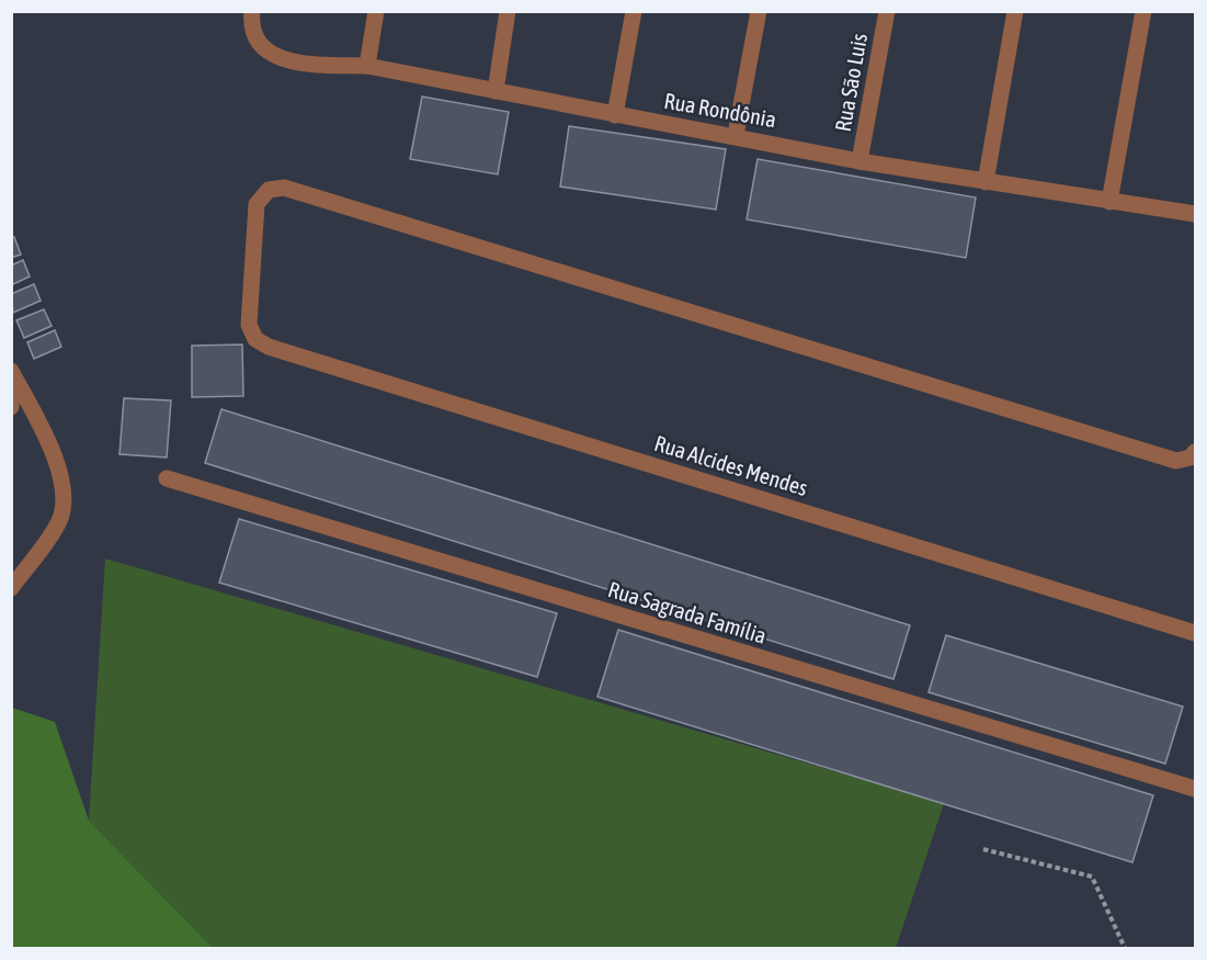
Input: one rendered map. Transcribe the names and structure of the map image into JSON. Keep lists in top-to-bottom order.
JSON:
{
  "streets": {
    "street": [
      "Rua São Luis",
      "Rua Rondônia",
      "Rua Alcides Mendes",
      "Rua Sagrada Família"
    ]
  },
  "crossings": [
    ["Rua São Luis", "Rua Rondônia"]
  ]
}
